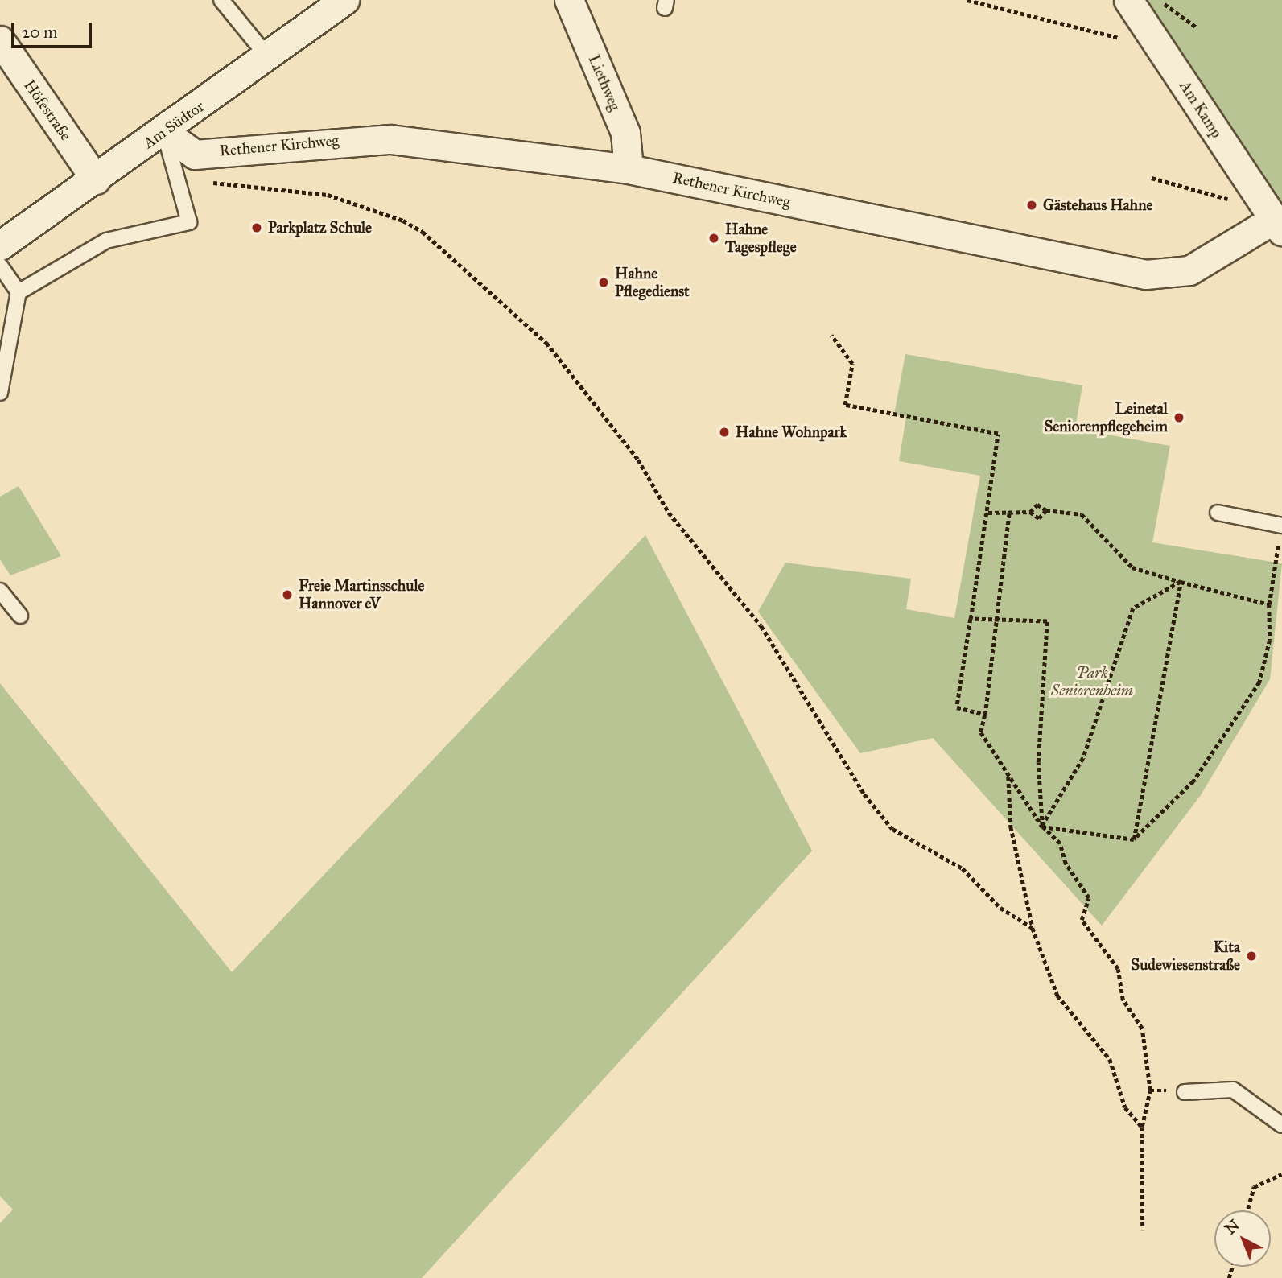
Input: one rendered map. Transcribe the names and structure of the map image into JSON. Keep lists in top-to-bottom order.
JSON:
{
  "streets": {
    "street": [
      "Liethweg",
      "Am Kamp",
      "Höfestraße",
      "Am Südtor",
      "Rethener Kirchweg"
    ]
  },
  "crossings": [
    ["Liethweg", "Rethener Kirchweg"],
    ["Am Kamp", "Rethener Kirchweg"],
    ["Höfestraße", "Am Südtor"],
    ["Am Südtor", "Rethener Kirchweg"]
  ],
  "parks": ["Park Seniorenheim"],
  "places": [
    "Gästehaus Hahne",
    "Parkplatz Schule",
    "Hahne Tagespflege",
    "Hahne Pflegedienst",
    "Leinetal Seniorenpflegeheim",
    "Hahne Wohnpark",
    "Freie Martinsschule Hannover eV",
    "Kita Sudewiesenstraße"
  ],
  "scale_bar": "20 m",
  "north": "top left"
}
